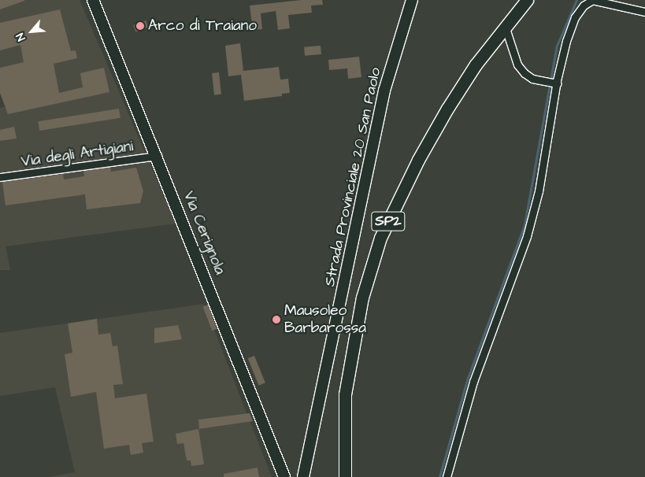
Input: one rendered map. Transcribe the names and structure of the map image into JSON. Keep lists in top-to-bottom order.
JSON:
{
  "streets": {
    "main road": ["SP2"],
    "street": ["Via degli Artigiani", "Strada Provinciale 20 San Paolo", "Via Cerignola"]
  },
  "crossings": [
    ["Via degli Artigiani", "Via Cerignola"]
  ],
  "places": ["Arco di Traiano", "Mausoleo Barbarossa"],
  "north": "bottom left"
}
